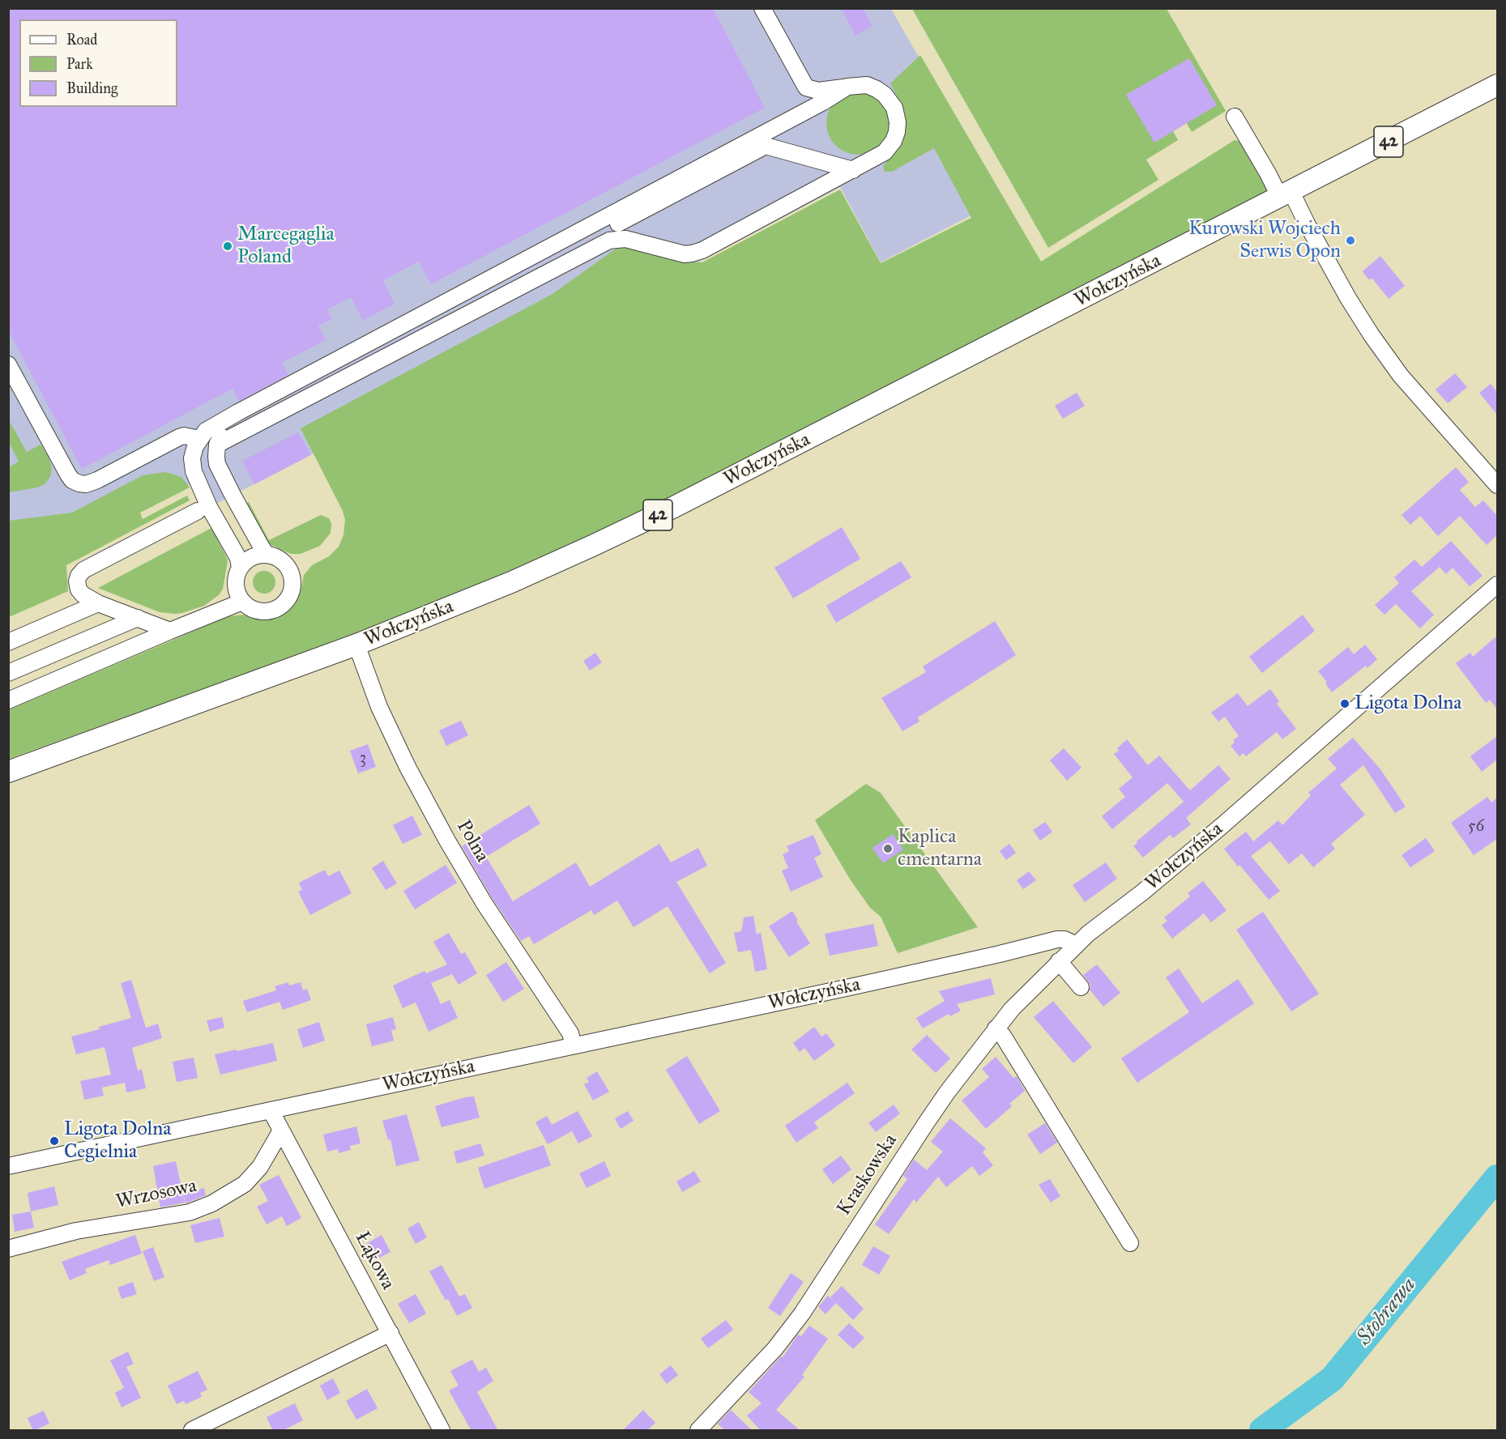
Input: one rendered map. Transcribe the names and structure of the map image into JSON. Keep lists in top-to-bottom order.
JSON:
{
  "streets": {
    "main road": ["42", "Wołczyńska"],
    "street": [
      "Polna",
      "Kraskowska",
      "Wrzosowa",
      "Łąkowa"
    ]
  },
  "crossings": [
    ["Wołczyńska", "Polna"],
    ["Wołczyńska", "Kraskowska"],
    ["Wołczyńska", "Łąkowa"],
    ["Wrzosowa", "Łąkowa"]
  ],
  "water": ["Stobrawa"],
  "places": [
    "Kurowski Wojciech Serwis Opon",
    "Marcegaglia Poland",
    "Ligota Dolna",
    "Kaplica cmentarna",
    "Ligota Dolna Cegielnia"
  ],
  "house_numbers": ["3", "56"],
  "legend": ["Road", "Park", "Building"]
}
